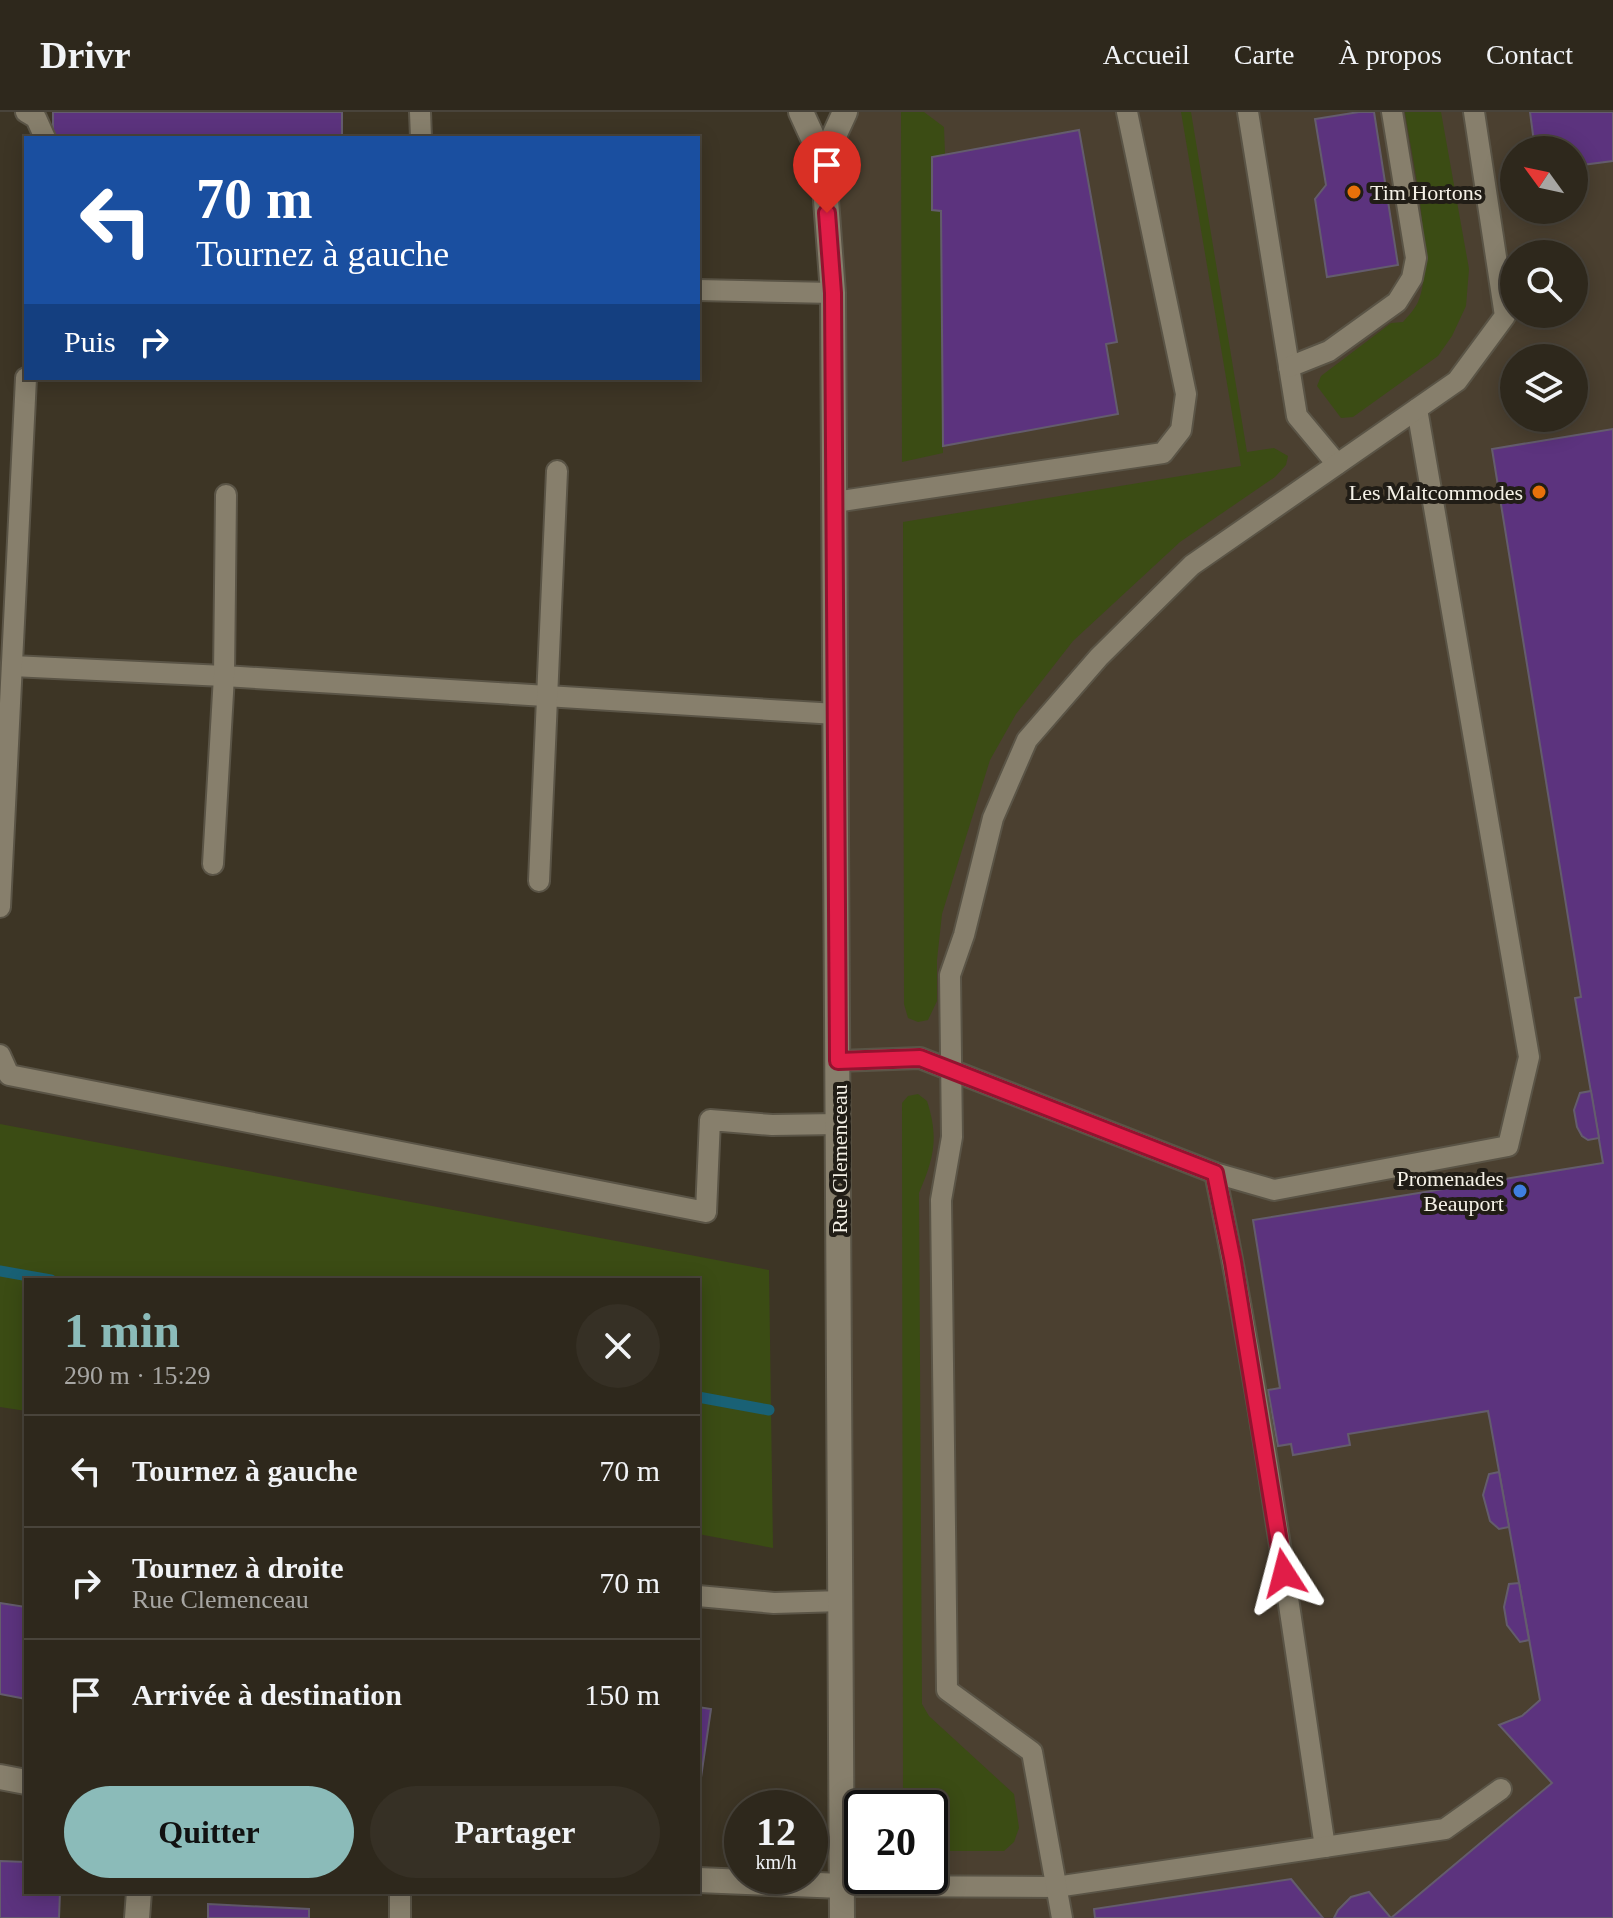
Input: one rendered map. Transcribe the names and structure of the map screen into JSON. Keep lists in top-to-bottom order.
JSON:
{
  "streets": {
    "street": ["Rue Clemenceau"]
  },
  "places": ["Tim Hortons", "Les Maltcommodes", "Promenades Beauport"],
  "north": "top left",
  "page": {
    "header": "Drivr",
    "nav": [
      "Accueil",
      "Carte",
      "À propos",
      "Contact"
    ],
    "turn": ["70 m", "Tournez à gauche"],
    "then": "Puis",
    "heading": ["1 min", "290 m · 15:29"],
    "list": [
      {
        "name": "Tournez à gauche",
        "value": "70 m"
      },
      {
        "name": "Tournez à droite",
        "note": "Rue Clemenceau",
        "value": "70 m"
      },
      {
        "name": "Arrivée à destination",
        "value": "150 m"
      }
    ],
    "buttons": ["Quitter", "Partager"],
    "speed": "12 km/h",
    "limit": "20"
  }
}
